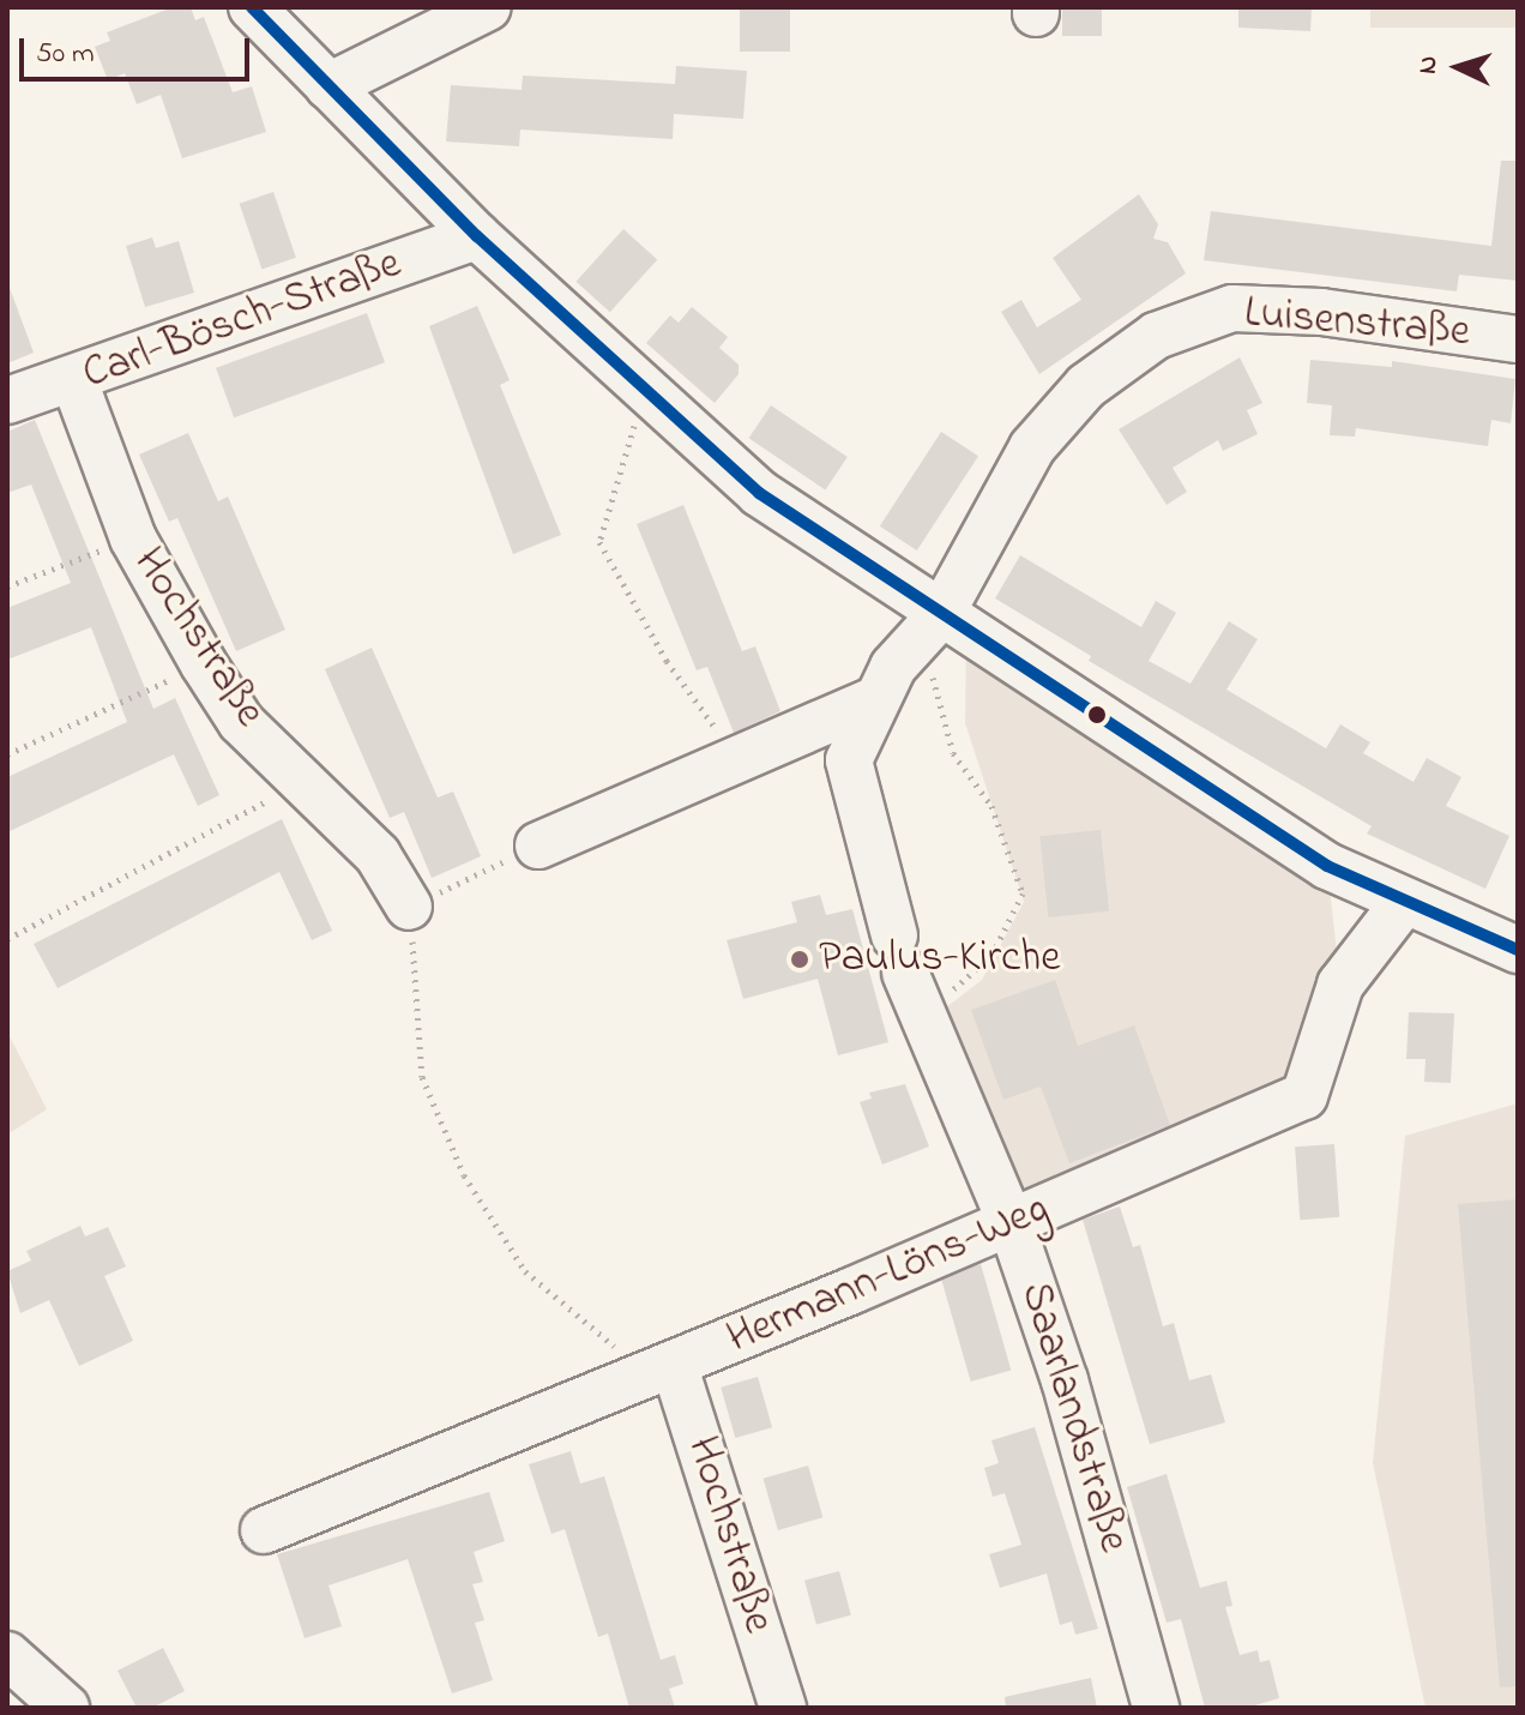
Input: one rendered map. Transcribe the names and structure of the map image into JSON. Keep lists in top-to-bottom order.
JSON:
{
  "streets": {
    "street": [
      "Carl-Bösch-Straße",
      "Luisenstraße",
      "Hochstraße",
      "Hermann-Löns-Weg",
      "Saarlandstraße"
    ]
  },
  "crossings": [
    ["Carl-Bösch-Straße", "Hochstraße"],
    ["Luisenstraße", "Saarlandstraße"],
    ["Hochstraße", "Hermann-Löns-Weg"],
    ["Hermann-Löns-Weg", "Saarlandstraße"]
  ],
  "places": ["Paulus-Kirche"],
  "scale_bar": "50 m",
  "north": "left"
}
